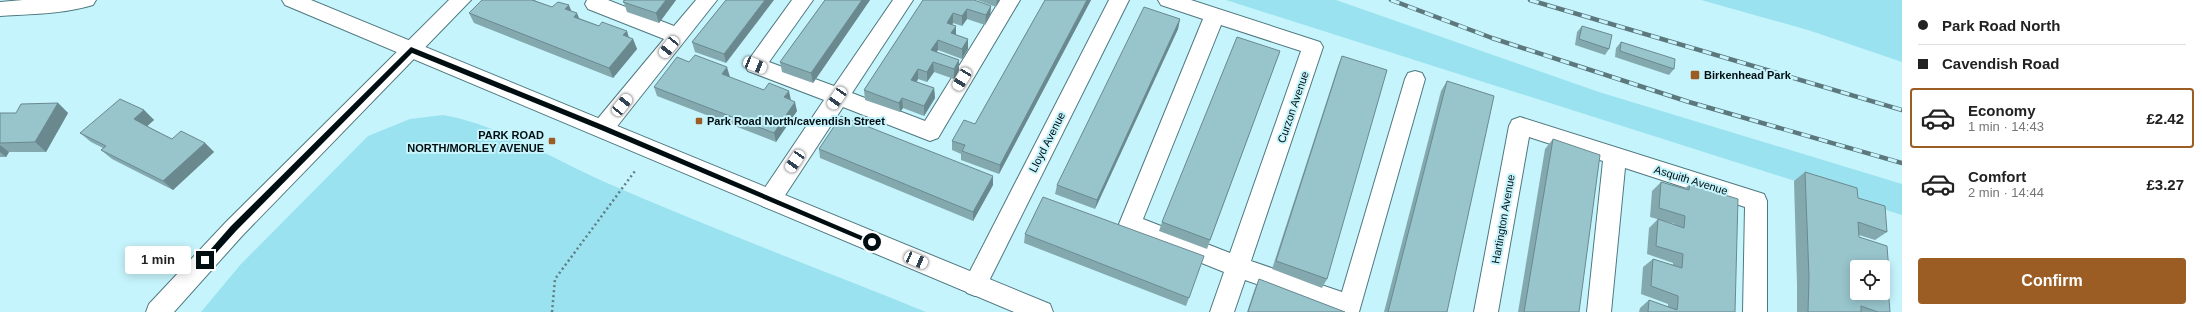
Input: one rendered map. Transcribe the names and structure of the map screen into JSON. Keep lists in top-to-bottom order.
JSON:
{
  "streets": {
    "street": [
      "Curzon Avenue",
      "Lloyd Avenue",
      "Asquith Avenue",
      "Hartington Avenue"
    ]
  },
  "crossings": [
    ["Asquith Avenue", "Hartington Avenue"]
  ],
  "places": {
    "transit": ["Birkenhead Park", "Park Road North/cavendish Street", "PARK ROAD NORTH/MORLEY AVENUE"]
  },
  "page": {
    "banner": ["Park Road North", "Cavendish Road"],
    "list": [
      {
        "name": "Economy",
        "note": "1 min · 14:43",
        "value": "£2.42"
      },
      {
        "name": "Comfort",
        "note": "2 min · 14:44",
        "value": "£3.27"
      }
    ],
    "bubble": "1 min",
    "buttons": "Confirm"
  }
}
